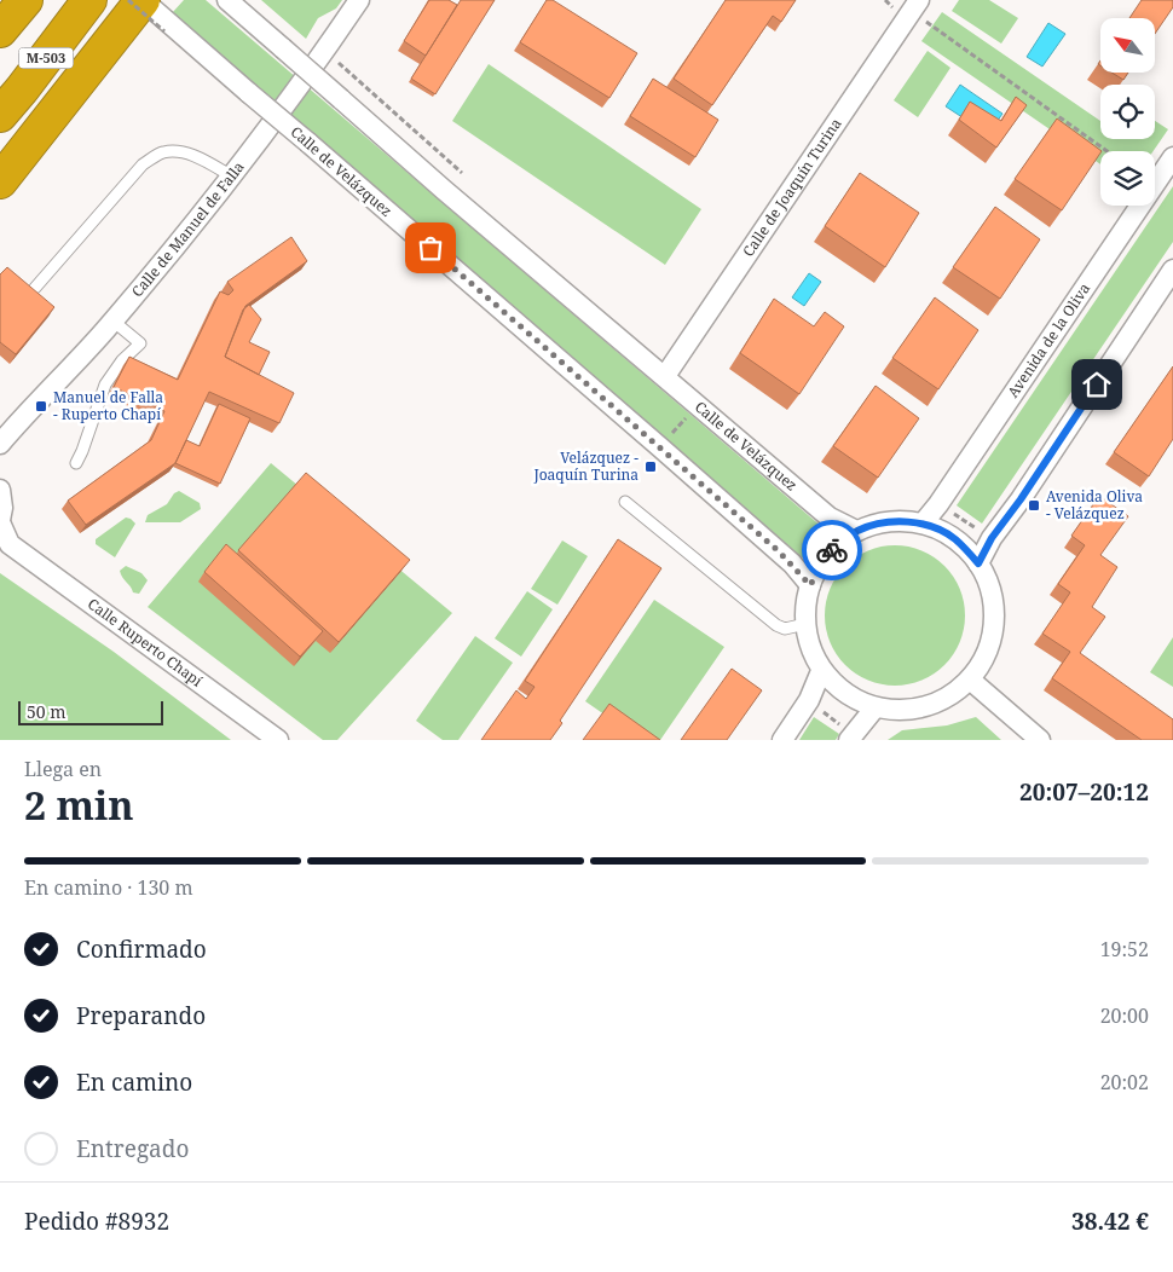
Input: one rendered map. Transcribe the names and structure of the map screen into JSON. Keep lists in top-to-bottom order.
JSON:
{
  "streets": {
    "highway": ["M-503"],
    "street": [
      "Calle de Velázquez",
      "Calle de Joaquín Turina",
      "Calle de Manuel de Falla",
      "Avenida de la Oliva",
      "Calle Ruperto Chapí"
    ]
  },
  "crossings": [
    ["Calle de Velázquez", "Calle de Joaquín Turina"],
    ["Calle de Velázquez", "Avenida de la Oliva"]
  ],
  "places": {
    "transit": ["Manuel de Falla - Ruperto Chapí", "Velázquez - Joaquín Turina", "Avenida Oliva - Velázquez"]
  },
  "scale_bar": "50 m",
  "north": "top left",
  "page": {
    "scale": "50 m",
    "heading": ["2 min", "Llega en", "20:07–20:12"],
    "panel": ["Pedido #8932", "38.42 €"],
    "bar": "En camino · 130 m",
    "list": [
      ["Confirmado", "19:52"],
      ["Preparando", "20:00"],
      ["En camino", "20:02"],
      "Entregado"
    ]
  }
}
